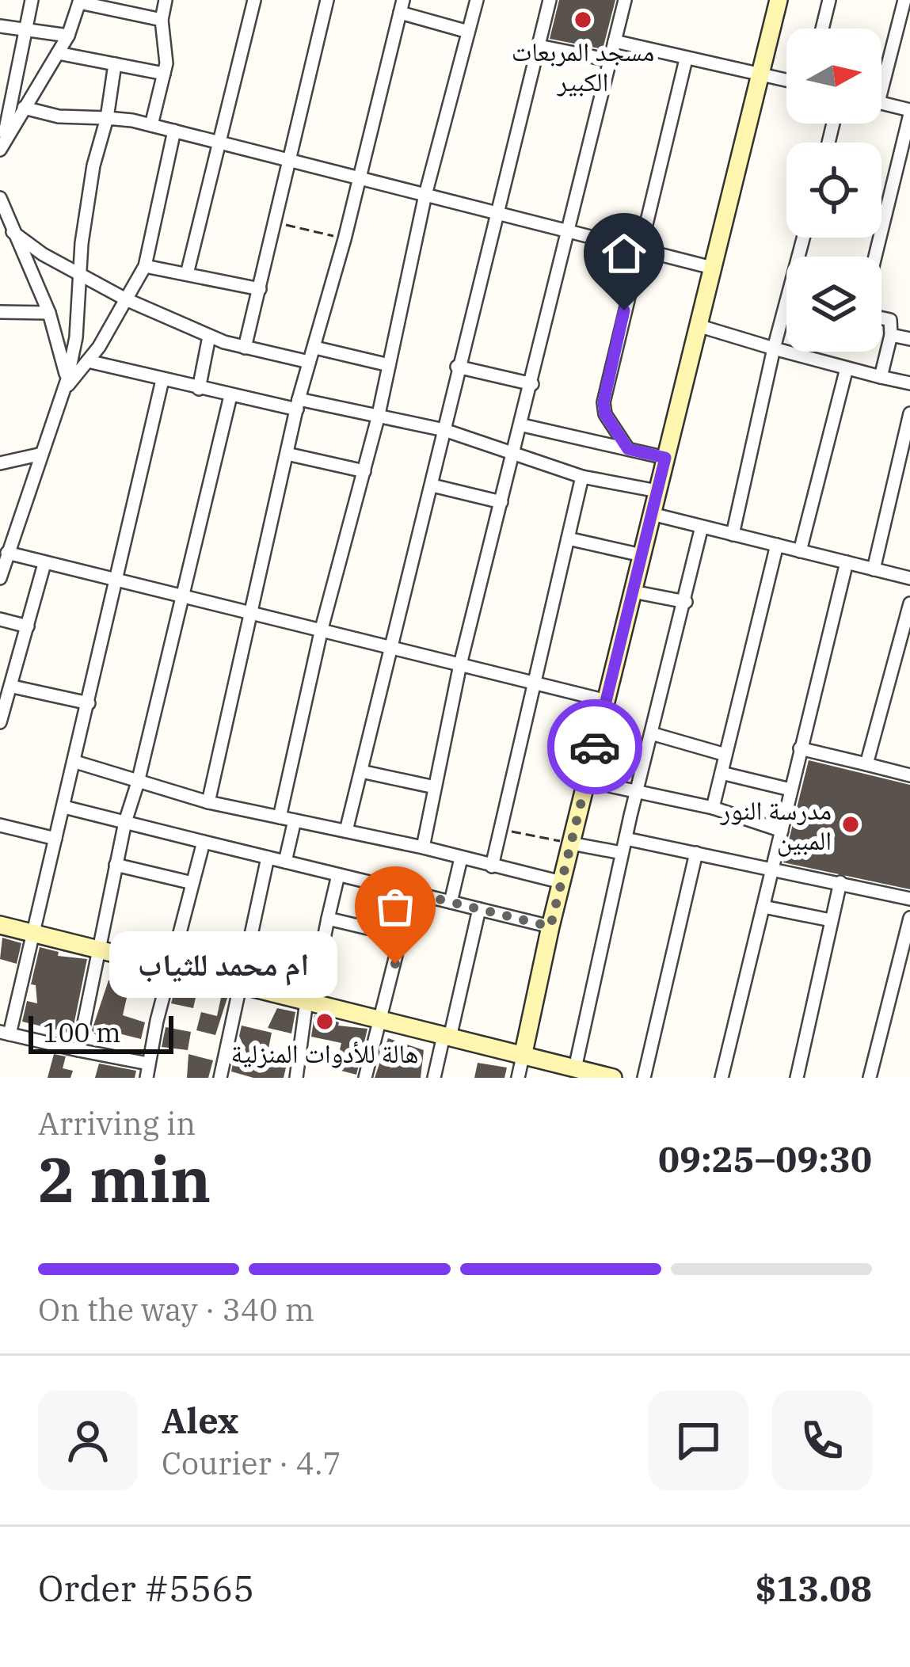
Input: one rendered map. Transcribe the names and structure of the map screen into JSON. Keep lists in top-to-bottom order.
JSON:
{
  "places": [
    "مسجد المربعات الكبير",
    "مدرسة النور المبين",
    "ام محمد للثياب",
    "هالة للأدوات المنزلية"
  ],
  "scale_bar": "100 m",
  "north": "right",
  "page": {
    "bubble": "ام محمد للثياب",
    "scale": "100 m",
    "heading": ["2 min", "Arriving in", "09:25–09:30"],
    "panel": [
      "Alex",
      "Courier · 4.7",
      "Order #5565",
      "$13.08"
    ],
    "bar": "On the way · 340 m"
  }
}
